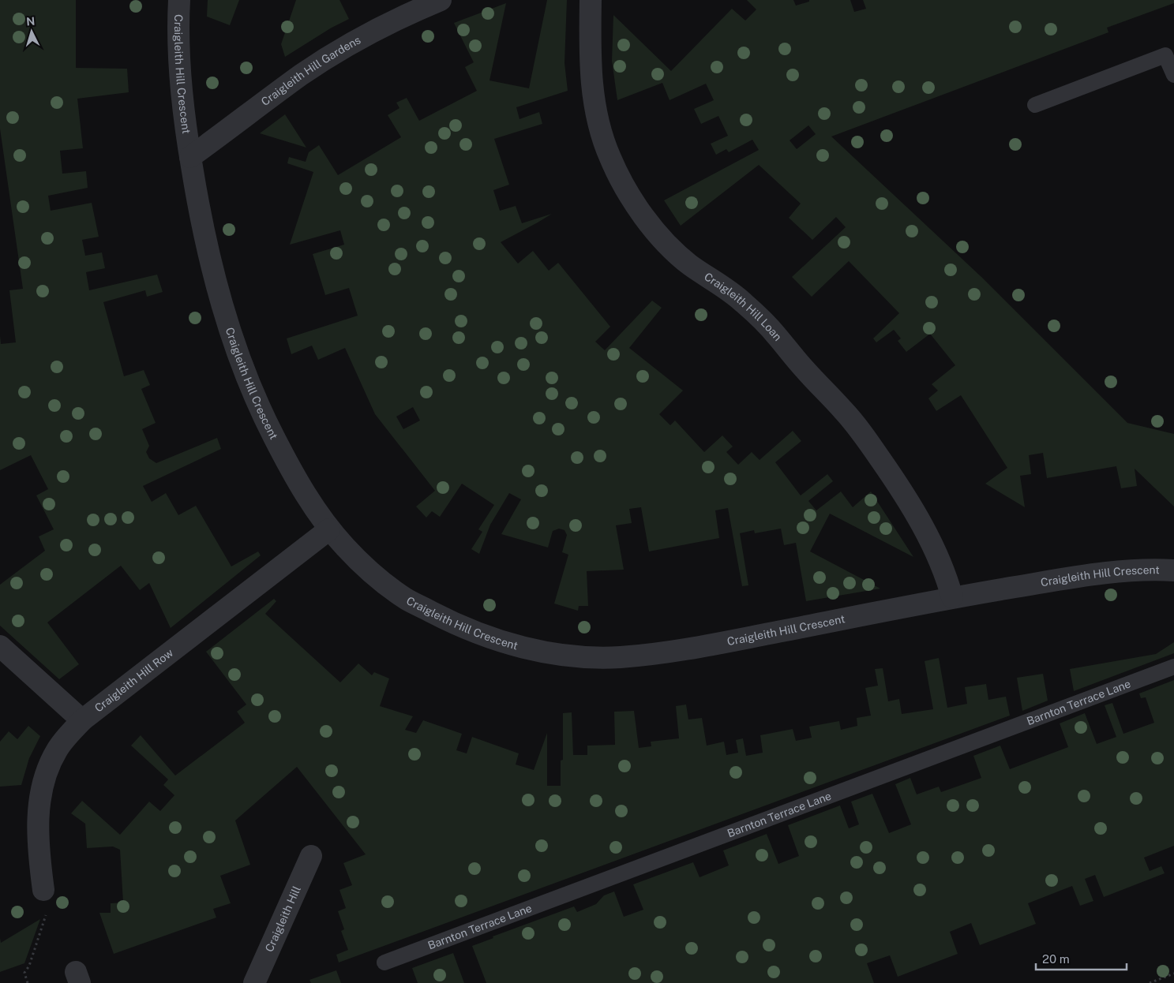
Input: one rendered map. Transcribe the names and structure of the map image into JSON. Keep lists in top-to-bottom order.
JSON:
{
  "streets": {
    "street": [
      "Craigleith Hill Gardens",
      "Craigleith Hill Crescent",
      "Craigleith Hill Loan",
      "Craigleith Hill Row",
      "Craigleith Hill"
    ],
    "lane": ["Barnton Terrace Lane"]
  },
  "crossings": [
    ["Craigleith Hill Gardens", "Craigleith Hill Crescent"],
    ["Craigleith Hill Crescent", "Craigleith Hill Loan"],
    ["Craigleith Hill Crescent", "Craigleith Hill Row"]
  ],
  "scale_bar": "20 m",
  "north": "top"
}
